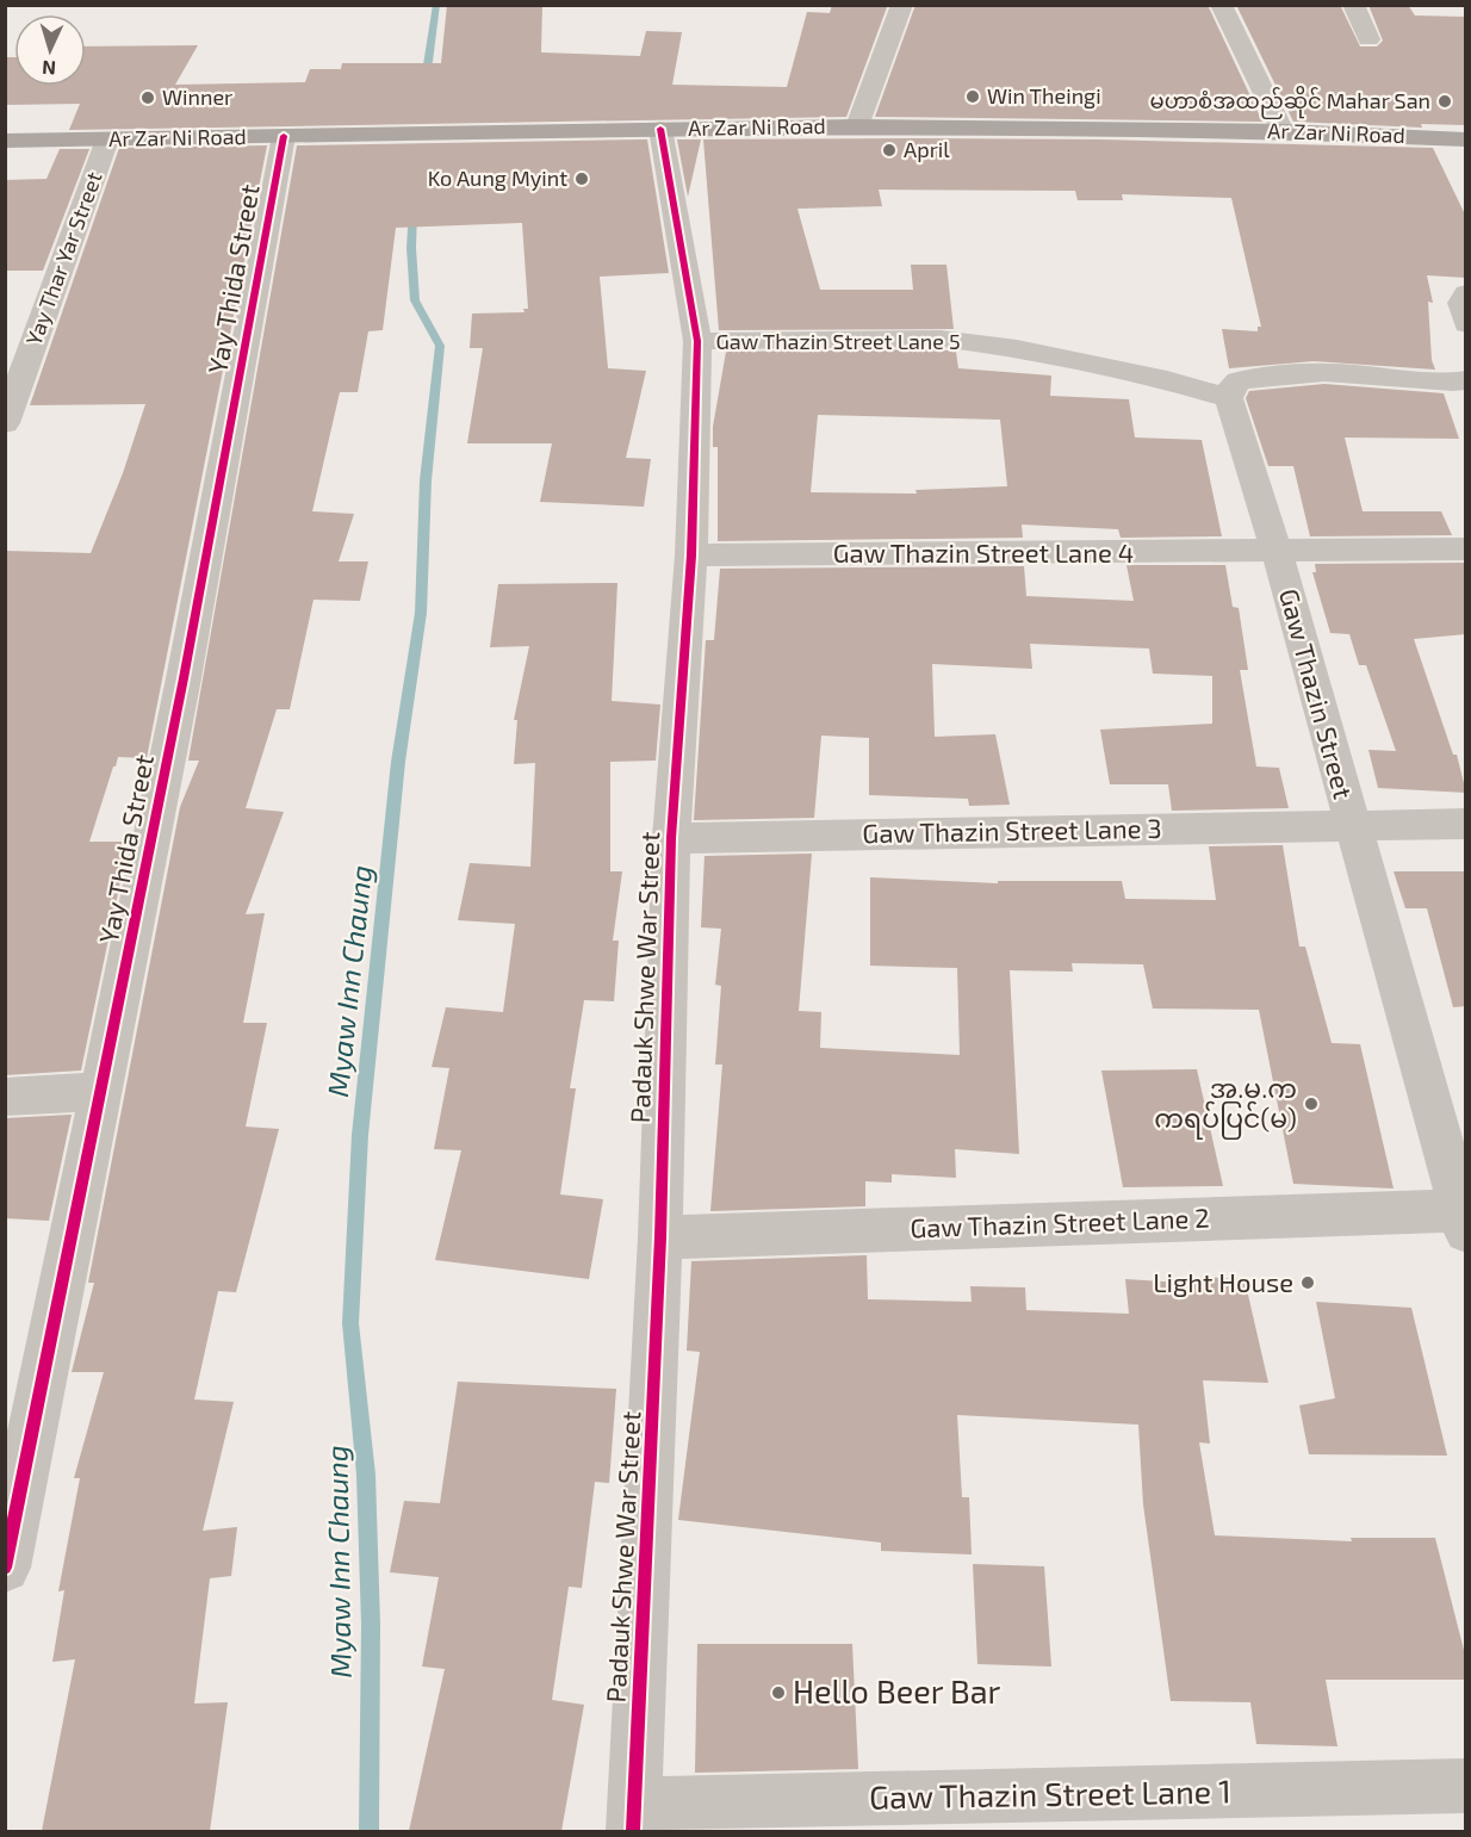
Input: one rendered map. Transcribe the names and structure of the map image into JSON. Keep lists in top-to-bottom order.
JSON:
{
  "streets": {
    "main road": ["Ar Zar Ni Road"],
    "street": [
      "Yay Thar Yar Street",
      "Yay Thida Street",
      "Gaw Thazin Street Lane 5",
      "Gaw Thazin Street Lane 4",
      "Gaw Thazin Street",
      "Gaw Thazin Street Lane 3",
      "Padauk Shwe War Street",
      "Gaw Thazin Street Lane 2",
      "Gaw Thazin Street Lane 1"
    ]
  },
  "crossings": [
    ["Ar Zar Ni Road", "Yay Thar Yar Street"],
    ["Ar Zar Ni Road", "Yay Thida Street"],
    ["Ar Zar Ni Road", "Padauk Shwe War Street"],
    ["Gaw Thazin Street Lane 5", "Gaw Thazin Street"],
    ["Gaw Thazin Street Lane 5", "Padauk Shwe War Street"],
    ["Gaw Thazin Street Lane 4", "Gaw Thazin Street"],
    ["Gaw Thazin Street Lane 4", "Padauk Shwe War Street"],
    ["Gaw Thazin Street", "Gaw Thazin Street Lane 3"],
    ["Gaw Thazin Street", "Gaw Thazin Street Lane 2"],
    ["Gaw Thazin Street Lane 3", "Padauk Shwe War Street"],
    ["Padauk Shwe War Street", "Gaw Thazin Street Lane 2"],
    ["Padauk Shwe War Street", "Gaw Thazin Street Lane 1"]
  ],
  "water": ["Myaw Inn Chaung"],
  "places": [
    "Win Theingi",
    "Winner",
    "မဟာစံအထည်ဆိုင် Mahar San",
    "April",
    "Ko Aung Myint",
    "အ.မ.က ကရပ်ပြင်(မ)",
    "Light House",
    "Hello Beer Bar"
  ],
  "north": "bottom"
}
